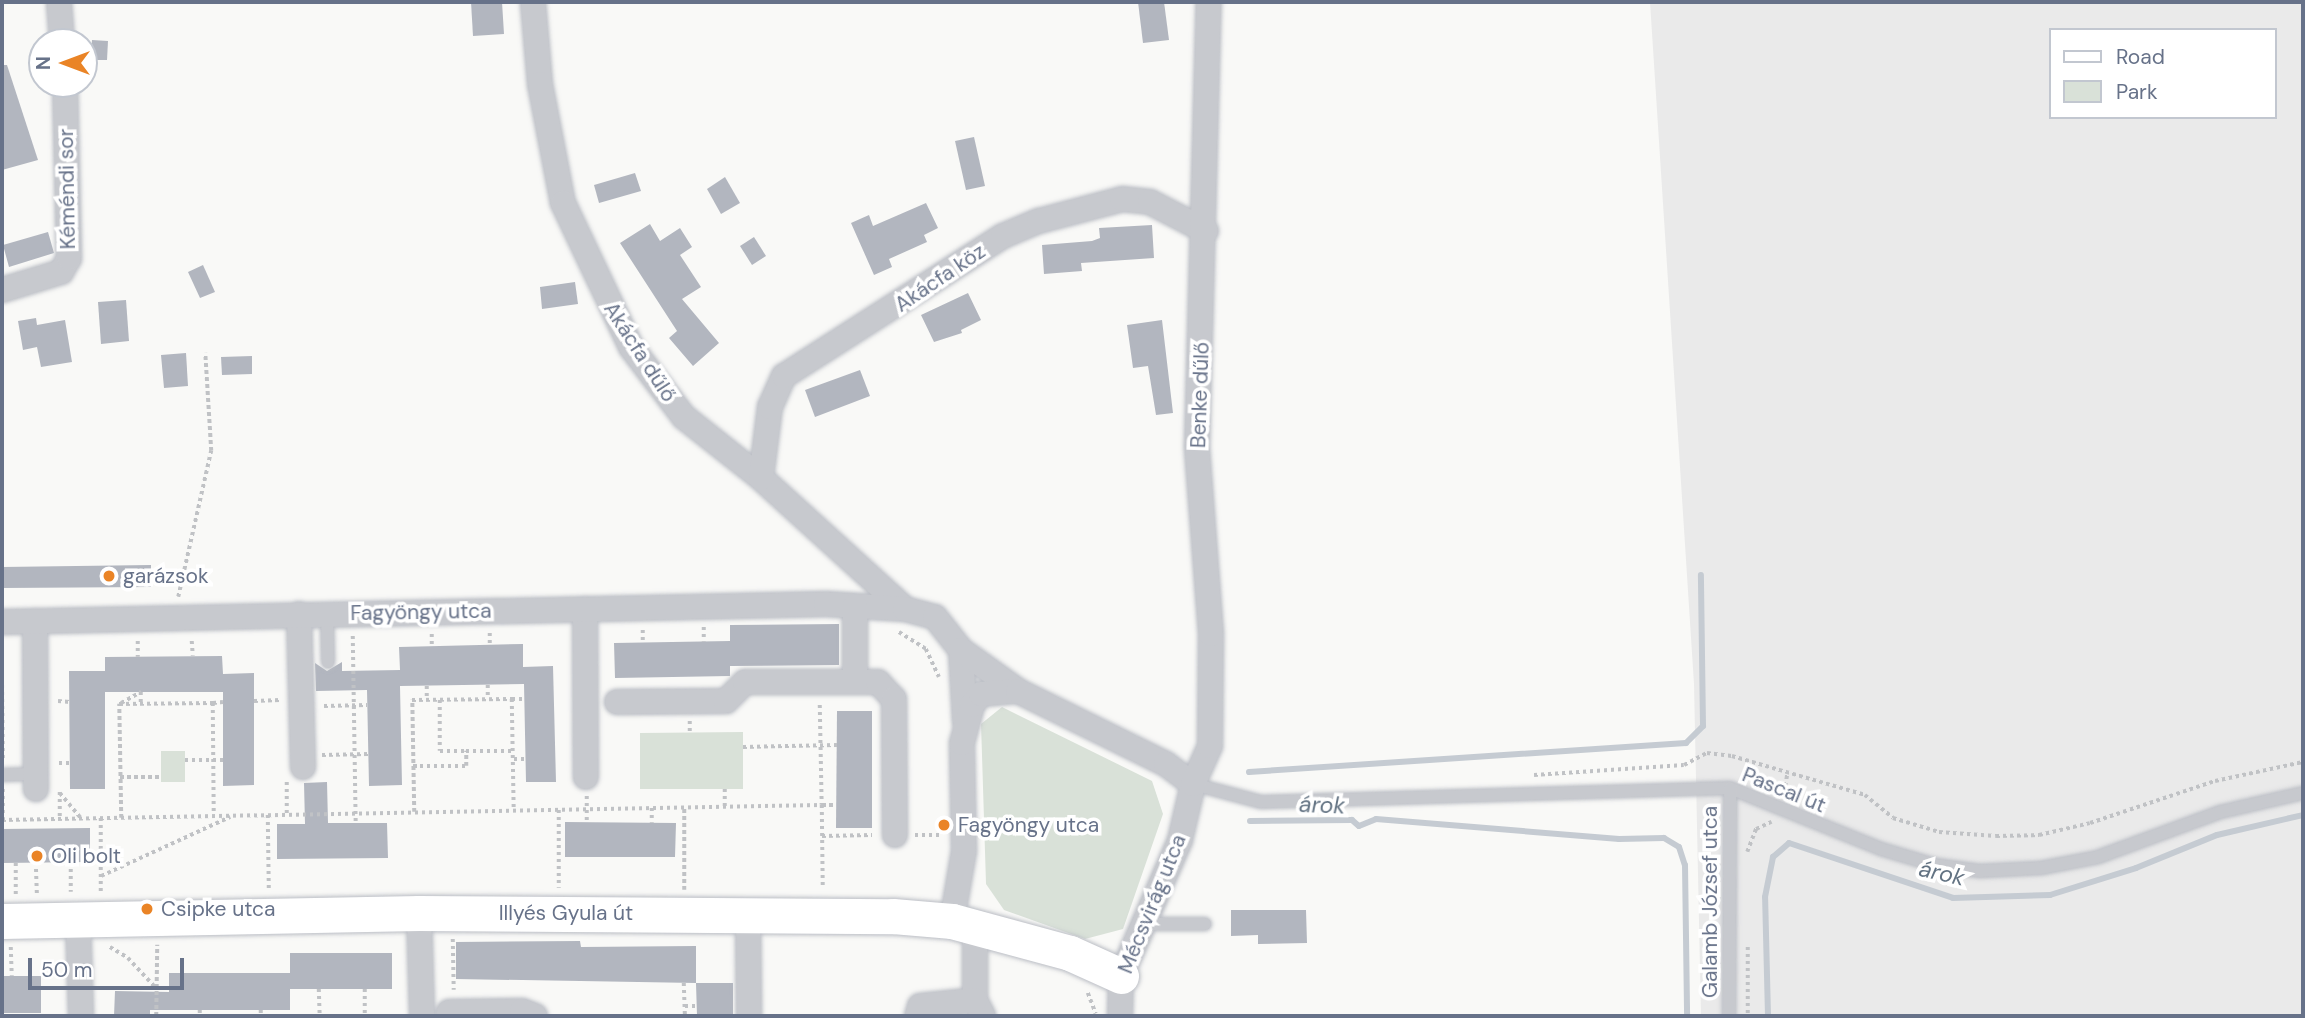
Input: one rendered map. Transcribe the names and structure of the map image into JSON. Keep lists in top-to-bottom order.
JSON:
{
  "streets": {
    "street": [
      "Kéméndi sor",
      "Akácfa köz",
      "Akácfa dűlő",
      "Benke dűlő",
      "Fagyöngy utca",
      "Mécsvirág utca",
      "Illyés Gyula út"
    ],
    "lane": ["Pascal út", "Galamb József utca"]
  },
  "crossings": [
    ["Akácfa köz", "Akácfa dűlő"],
    ["Akácfa köz", "Benke dűlő"],
    ["Akácfa dűlő", "Fagyöngy utca"],
    ["Benke dűlő", "Fagyöngy utca"],
    ["Benke dűlő", "Pascal út"],
    ["Benke dűlő", "Mécsvirág utca"],
    ["Fagyöngy utca", "Pascal út"],
    ["Fagyöngy utca", "Mécsvirág utca"],
    ["Pascal út", "Galamb József utca"],
    ["Pascal út", "Mécsvirág utca"],
    ["Mécsvirág utca", "Illyés Gyula út"]
  ],
  "water": ["árok"],
  "places": [
    "garázsok",
    "Fagyöngy utca",
    "Oli bolt",
    "Csipke utca"
  ],
  "legend": ["Road", "Park"],
  "scale_bar": "50 m",
  "north": "left"
}
